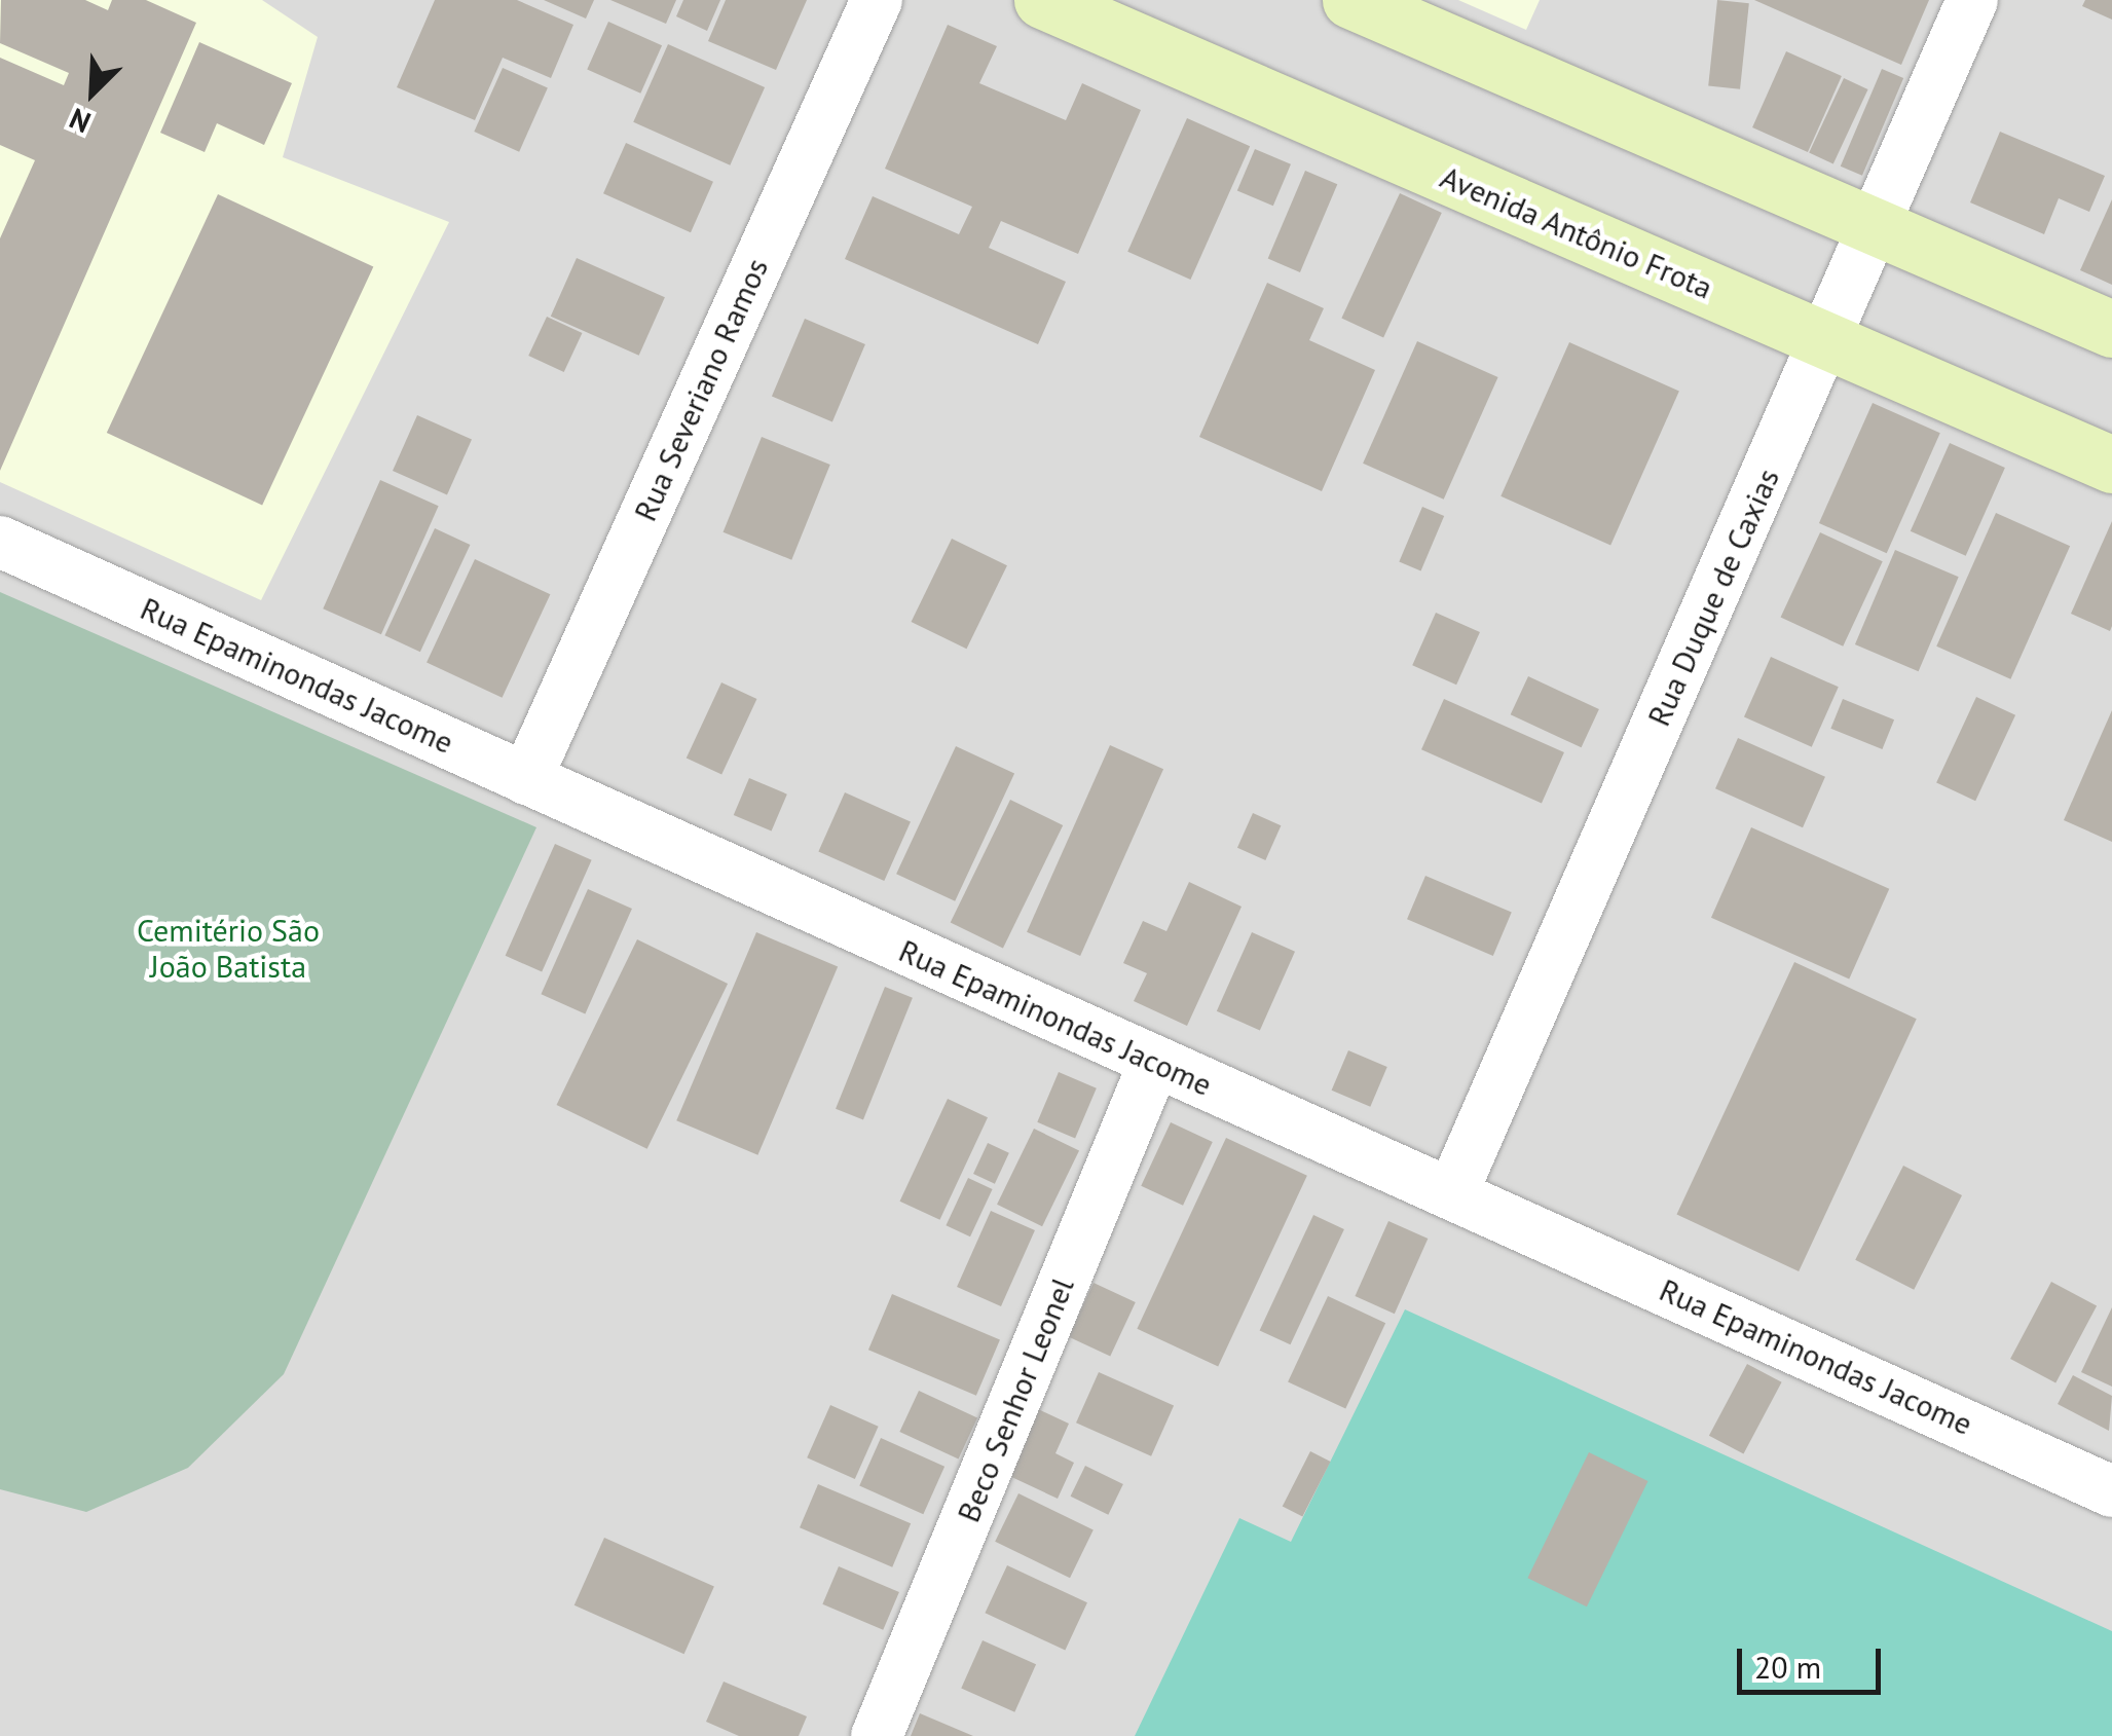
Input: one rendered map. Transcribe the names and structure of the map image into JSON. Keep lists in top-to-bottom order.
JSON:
{
  "streets": {
    "main road": ["Avenida Antônio Frota"],
    "street": [
      "Rua Severiano Ramos",
      "Rua Duque de Caxias",
      "Rua Epaminondas Jacome",
      "Beco Senhor Leonel"
    ]
  },
  "crossings": [
    ["Avenida Antônio Frota", "Rua Duque de Caxias"],
    ["Rua Severiano Ramos", "Rua Epaminondas Jacome"],
    ["Rua Duque de Caxias", "Rua Epaminondas Jacome"],
    ["Rua Epaminondas Jacome", "Beco Senhor Leonel"]
  ],
  "parks": ["Cemitério São João Batista"],
  "scale_bar": "20 m",
  "north": "bottom left"
}
